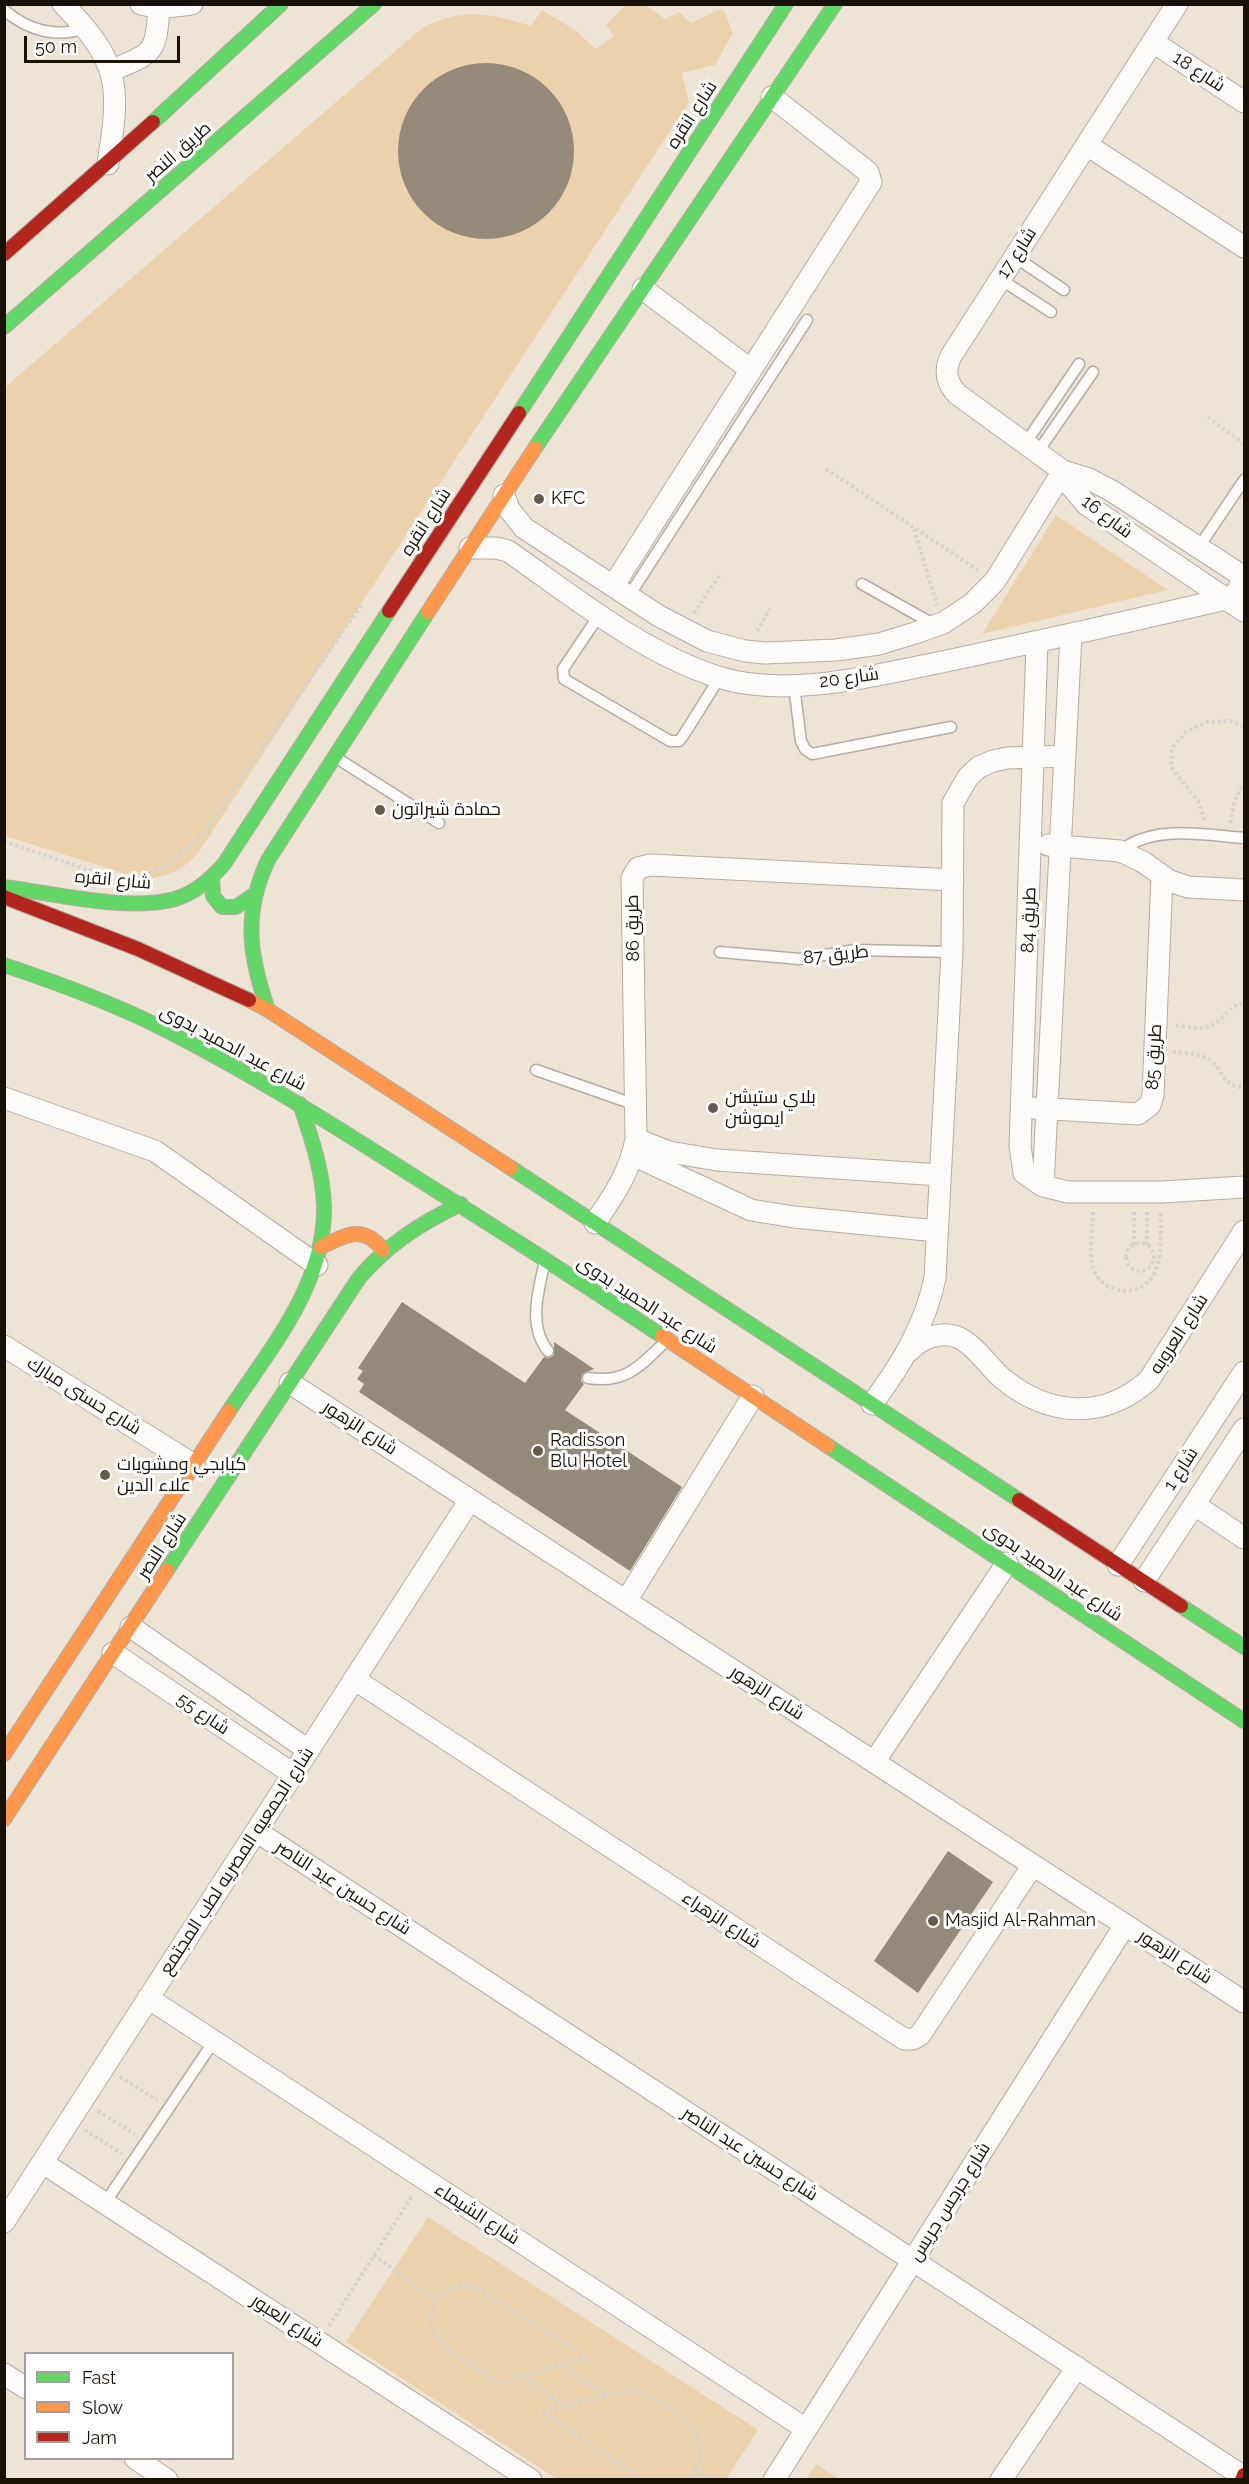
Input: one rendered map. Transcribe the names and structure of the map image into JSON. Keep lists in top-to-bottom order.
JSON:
{
  "streets": {
    "street": [
      "شارع 18",
      "شارع انقره",
      "طريق النصر",
      "شارع 17",
      "شارع 16",
      "شارع 20",
      "طريق 84",
      "طريق 86",
      "شارع عبد الحميد بدوى",
      "طريق 85",
      "شارع العروبه",
      "شارع حسنى مبارك",
      "شارع الزهور",
      "شارع 1",
      "شارع النصر",
      "شارع 55",
      "شارع الجمعيه المصريه لطب المجتمع",
      "شارع حسين عبد الناصر",
      "شارع الزهراء",
      "شارع جرجس جريس",
      "شارع الشيماء",
      "شارع العبور"
    ],
    "lane": ["طريق 87"]
  },
  "crossings": [
    ["شارع 18", "شارع 17"],
    ["شارع 17", "شارع 16"],
    ["شارع 17", "شارع 20"],
    ["شارع 16", "شارع 20"],
    ["شارع 20", "طريق 84"],
    ["طريق 84", "طريق 85"],
    ["شارع عبد الحميد بدوى", "شارع النصر"],
    ["شارع حسنى مبارك", "شارع النصر"],
    ["شارع الزهور", "شارع النصر"],
    ["شارع الزهور", "شارع الجمعيه المصريه لطب المجتمع"],
    ["شارع الزهور", "شارع الزهراء"],
    ["شارع الزهور", "شارع جرجس جريس"],
    ["شارع النصر", "شارع 55"],
    ["شارع 55", "شارع الجمعيه المصريه لطب المجتمع"],
    ["شارع الجمعيه المصريه لطب المجتمع", "شارع حسين عبد الناصر"],
    ["شارع الجمعيه المصريه لطب المجتمع", "شارع الزهراء"],
    ["شارع الجمعيه المصريه لطب المجتمع", "شارع الشيماء"],
    ["شارع الجمعيه المصريه لطب المجتمع", "شارع العبور"],
    ["شارع حسين عبد الناصر", "شارع جرجس جريس"],
    ["شارع جرجس جريس", "شارع الشيماء"]
  ],
  "places": [
    "KFC",
    "حمادة شيراتون",
    "بلاي ستيشن ايموشن",
    "Radisson Blu Hotel",
    "كبابجي ومشويات علاء الدين",
    "Masjid Al-Rahman"
  ],
  "legend": ["Fast", "Slow", "Jam"],
  "scale_bar": "50 m"
}
